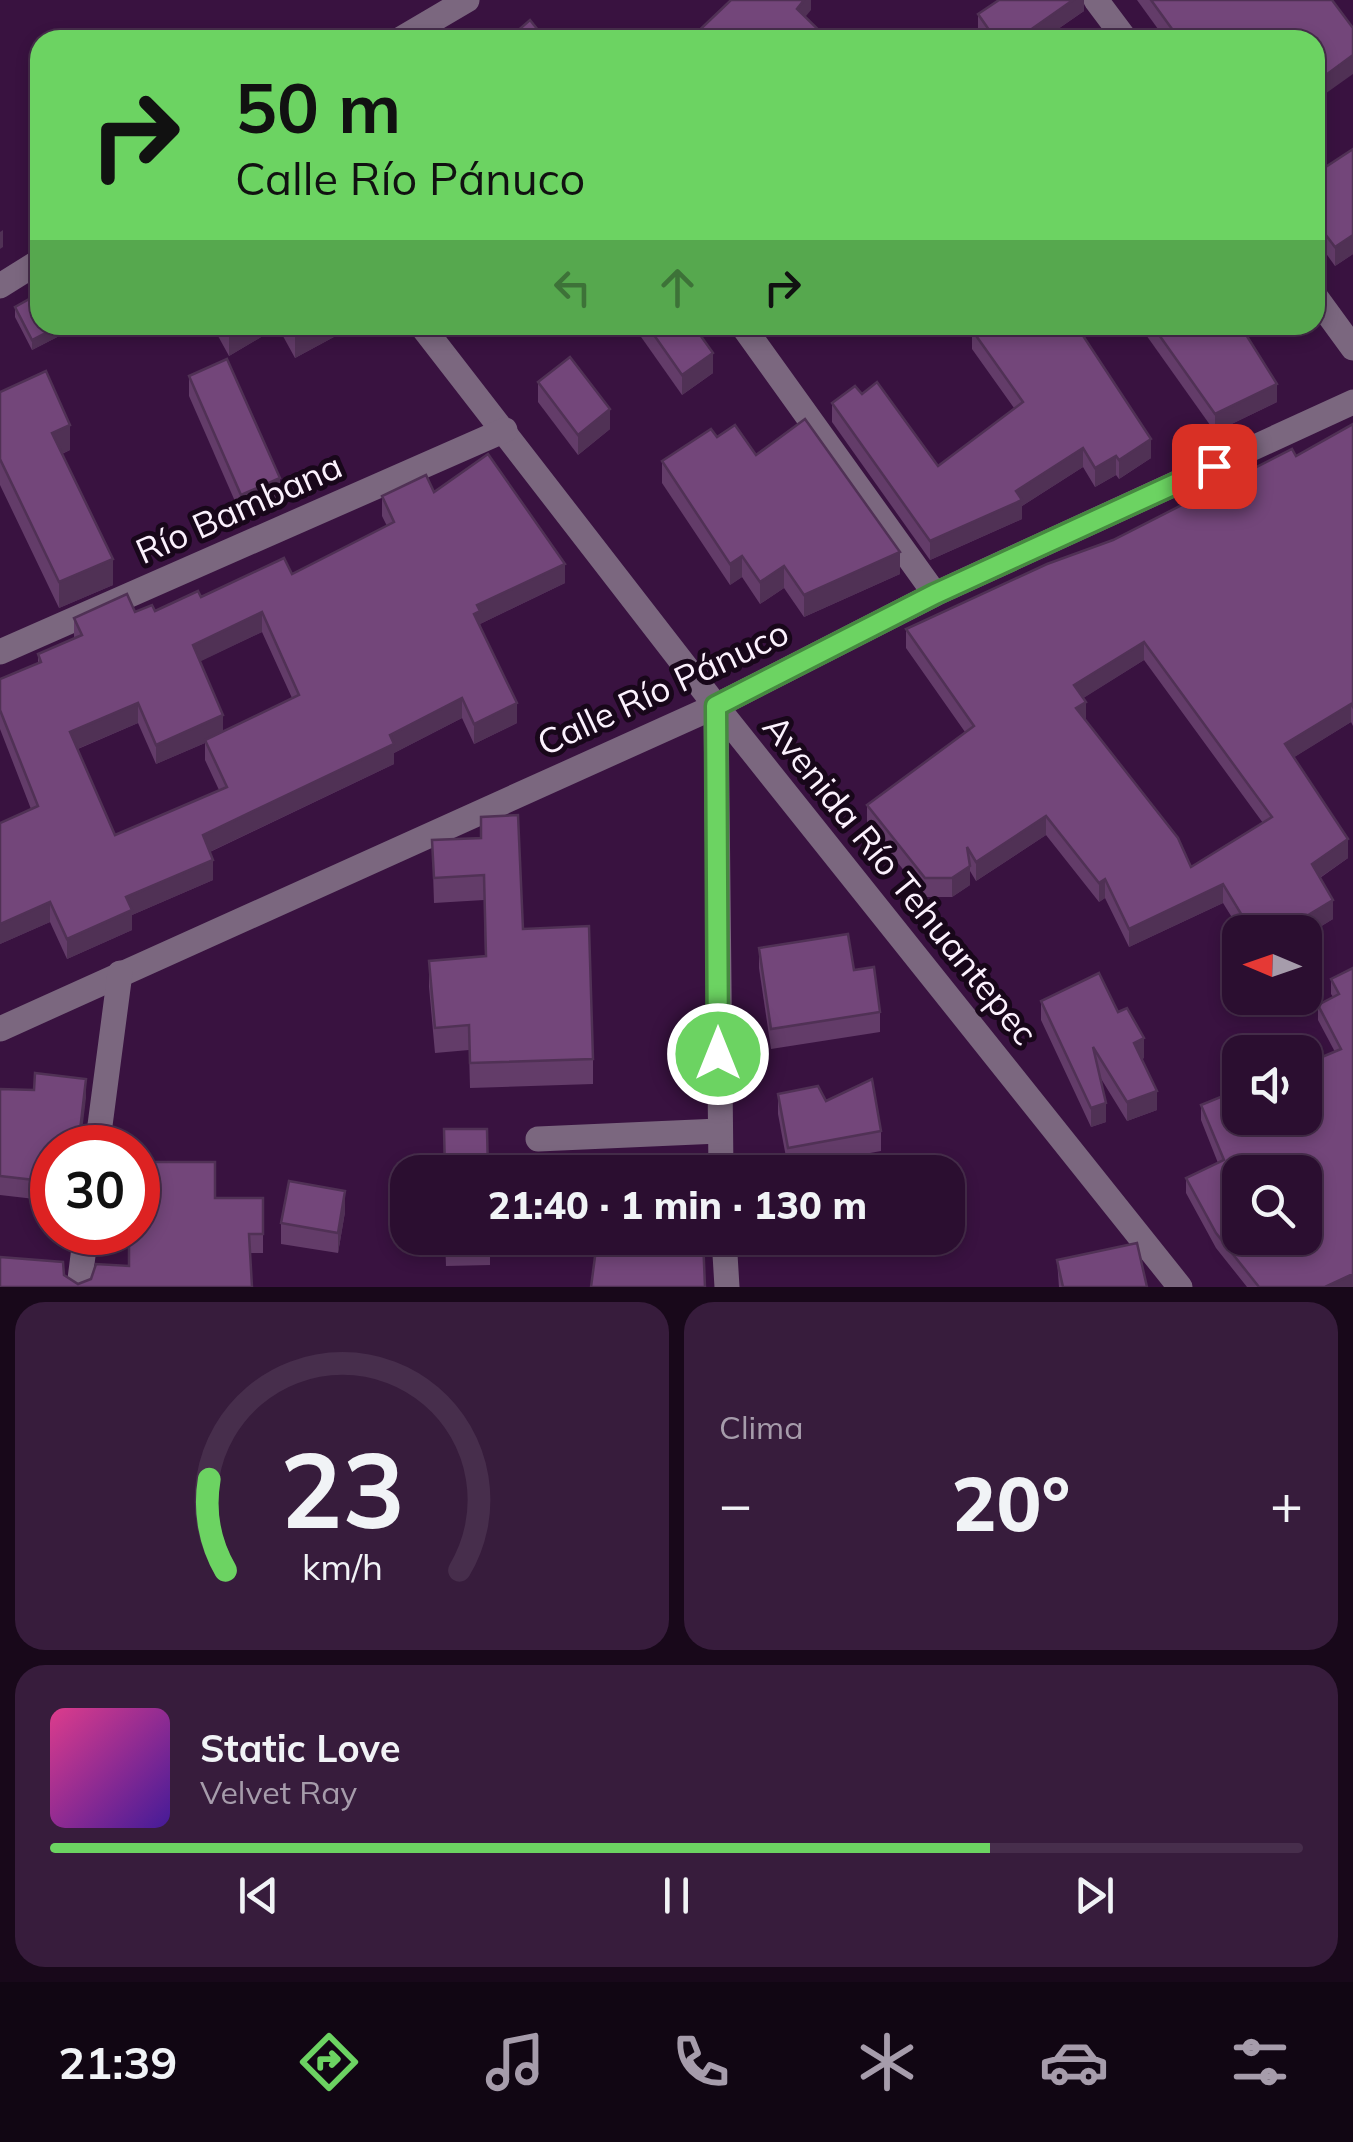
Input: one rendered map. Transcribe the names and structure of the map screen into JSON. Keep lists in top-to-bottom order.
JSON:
{
  "streets": {
    "street": ["Río Bambana", "Calle Río Pánuco", "Avenida Río Tehuantepec"]
  },
  "crossings": [
    ["Río Bambana", "Avenida Río Tehuantepec"],
    ["Calle Río Pánuco", "Avenida Río Tehuantepec"]
  ],
  "north": "left",
  "page": {
    "turn": ["50 m", "Calle Río Pánuco"],
    "limit": "30",
    "trip": "21:40 · 1 min · 130 m",
    "tile": "Clima",
    "heat": ["−", "20°", "+"],
    "song": ["Static Love", "Velvet Ray"],
    "tabs": "21:39",
    "gauge": ["23", "km/h"]
  }
}
